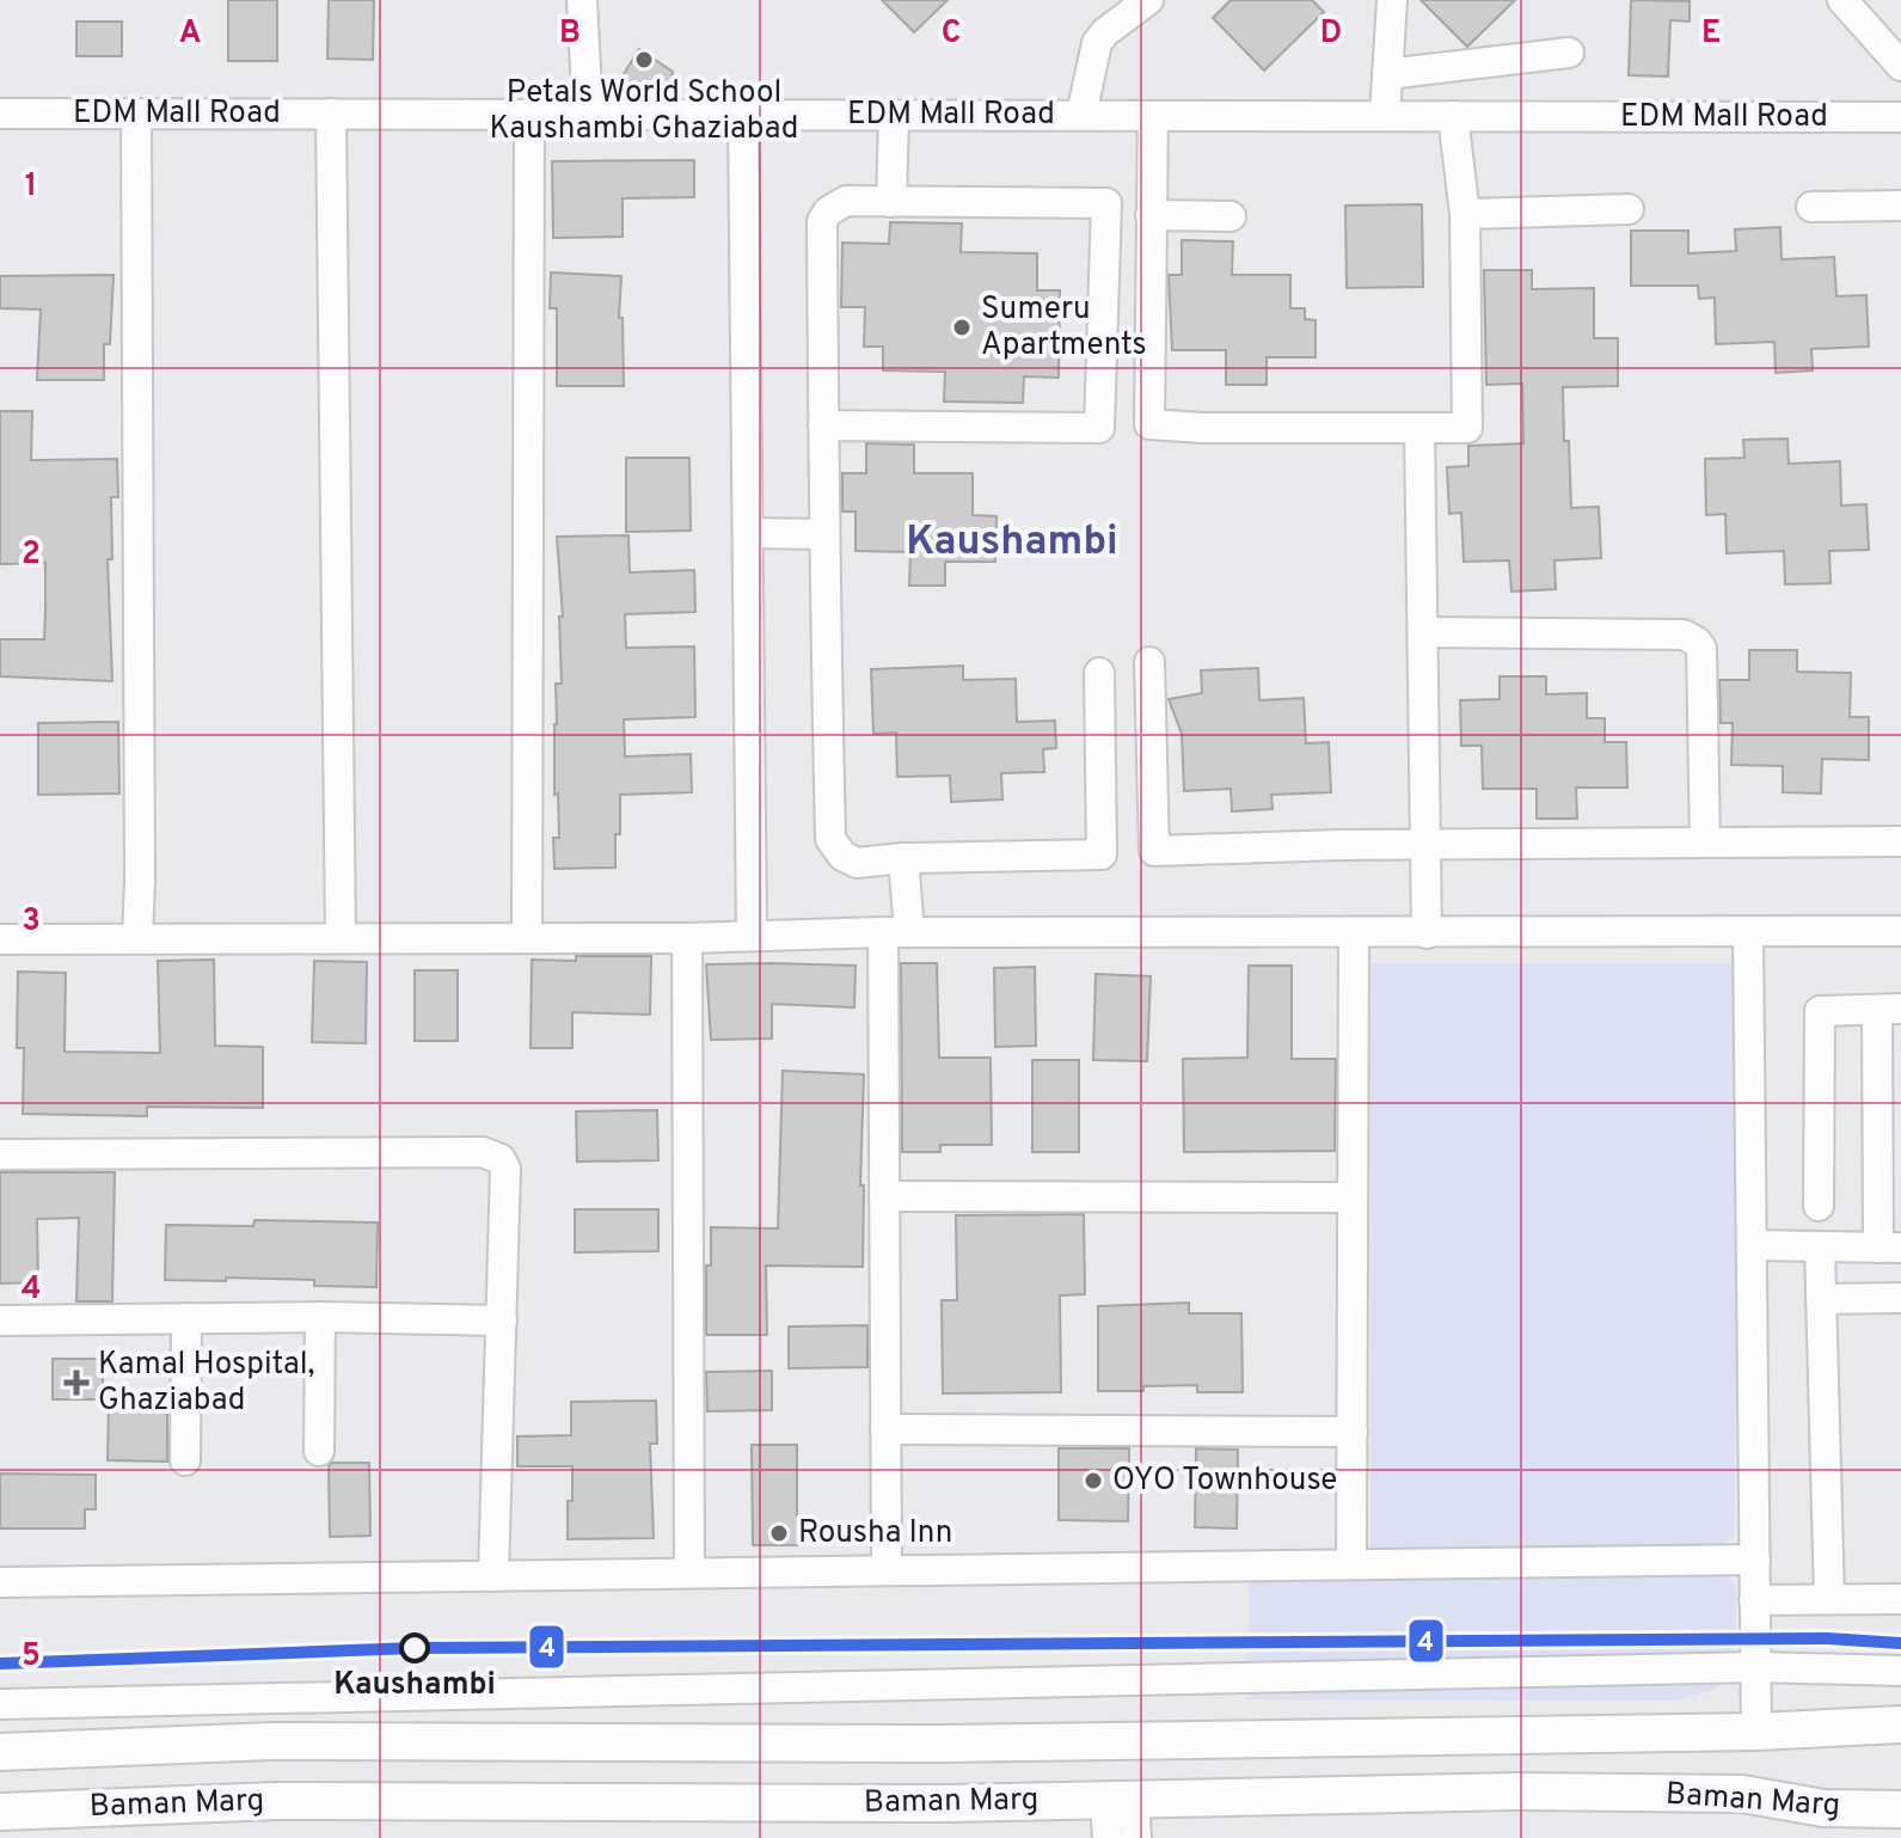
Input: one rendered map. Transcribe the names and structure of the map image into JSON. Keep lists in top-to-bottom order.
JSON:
{
  "streets": {
    "main road": ["Baman Marg"],
    "street": ["EDM Mall Road"]
  },
  "districts": ["Kaushambi"],
  "places": {
    "other": [
      "Petals World School Kaushambi Ghaziabad",
      "Sumeru Apartments",
      "OYO Townhouse",
      "Rousha Inn",
      "Kaushambi"
    ],
    "health": ["Kamal Hospital, Ghaziabad"]
  },
  "lines": ["transit line 4"],
  "grid": {
    "columns": [
      "A",
      "B",
      "C",
      "D",
      "E"
    ],
    "rows": [
      "1",
      "2",
      "3",
      "4",
      "5"
    ]
  }
}
